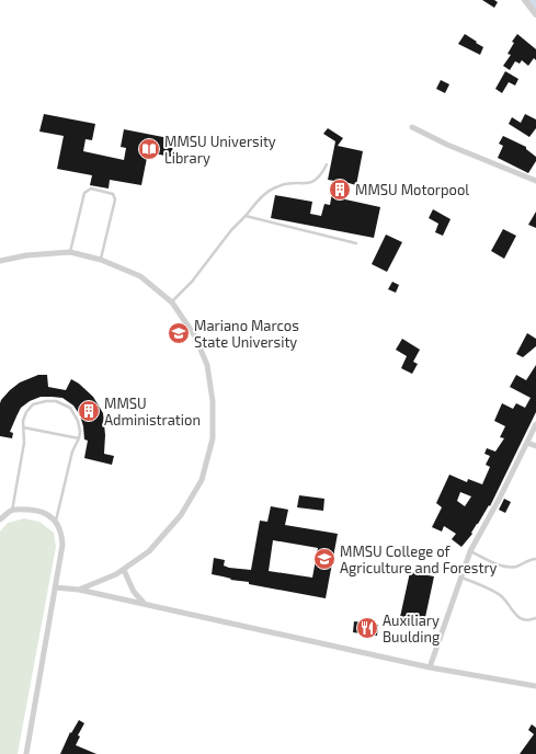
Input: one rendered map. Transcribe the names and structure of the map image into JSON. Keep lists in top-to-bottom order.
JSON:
{
  "places": {
    "library": ["MMSU University Library"],
    "building": ["MMSU Motorpool", "MMSU Administration"],
    "school or university": ["Mariano Marcos State University", "MMSU College of Agriculture and Forestry"],
    "restaurant": ["Auxiliary Buulding"]
  }
}
